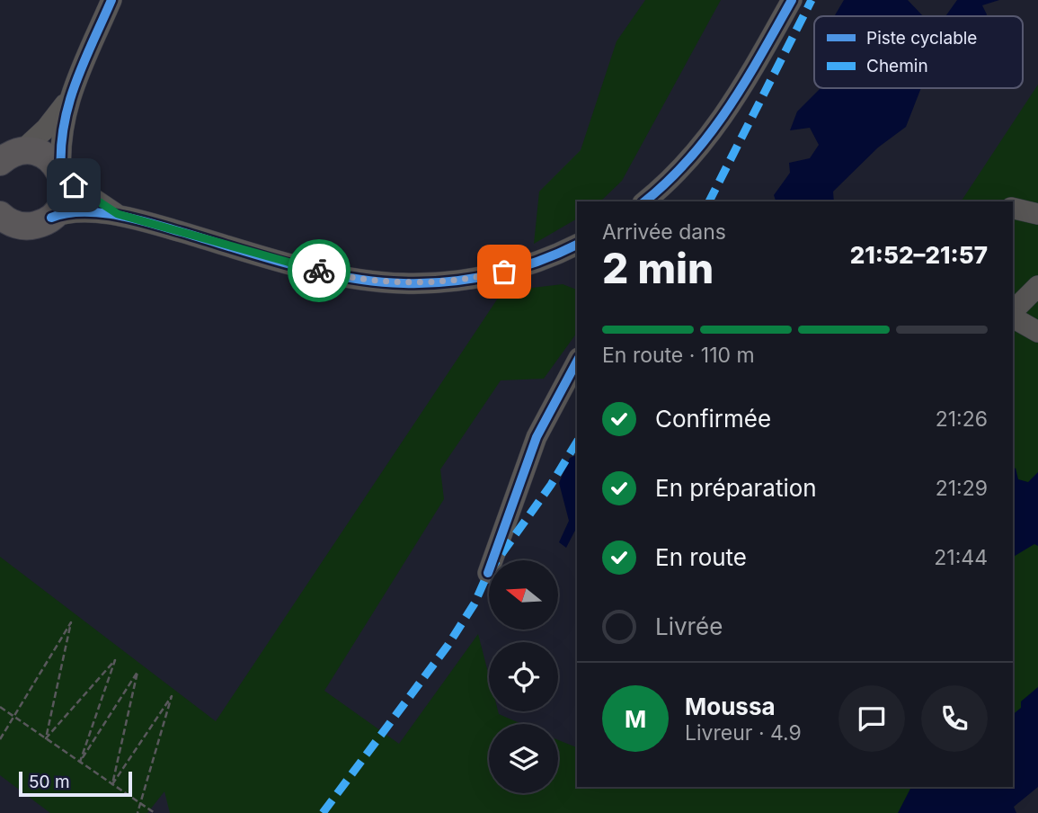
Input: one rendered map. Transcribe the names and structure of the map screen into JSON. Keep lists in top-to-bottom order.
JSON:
{
  "legend": ["Piste cyclable", "Chemin"],
  "scale_bar": "50 m",
  "north": "left",
  "page": {
    "heading": ["2 min", "Arrivée dans", "21:52–21:57"],
    "panel": ["Moussa", "Livreur · 4.9"],
    "bar": "En route · 110 m",
    "list": [
      ["Confirmée", "21:26"],
      ["En préparation", "21:29"],
      ["En route", "21:44"],
      "Livrée"
    ],
    "round": "M",
    "scale": "50 m"
  }
}
